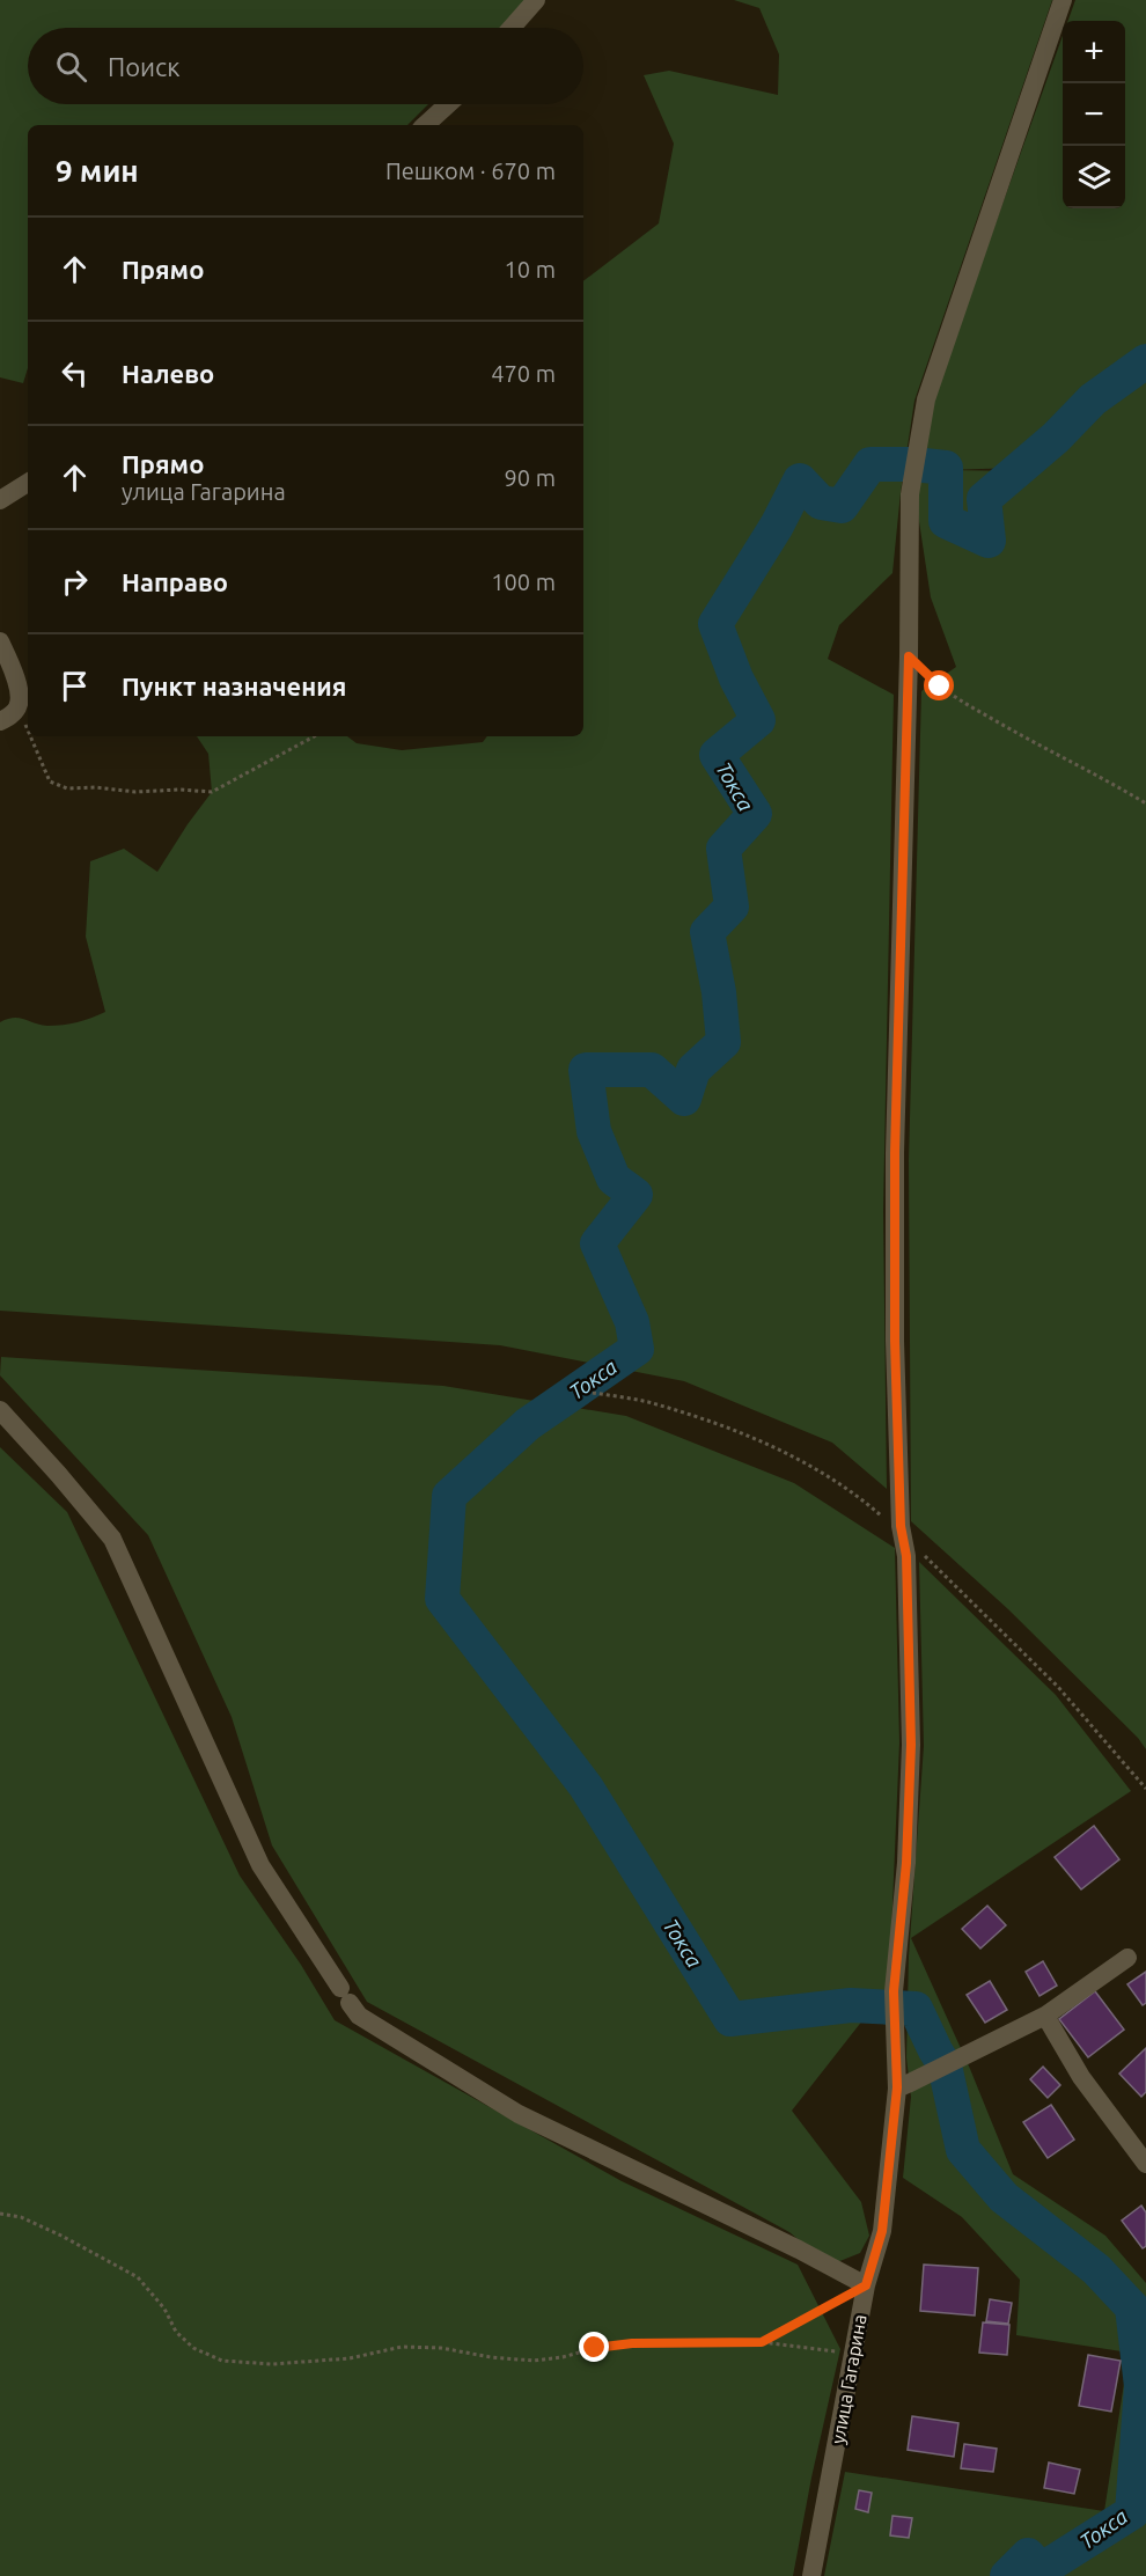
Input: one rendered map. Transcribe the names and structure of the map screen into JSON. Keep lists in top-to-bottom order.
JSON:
{
  "streets": {
    "street": ["улица Гагарина"]
  },
  "water": ["Токса"],
  "page": {
    "map_buttons": ["+", "−"],
    "search": "Поиск",
    "heading": ["9 мин", "Пешком · 670 m"],
    "list": [
      ["Прямо", "10 m"],
      ["Налево", "470 m"],
      ["Прямо", "улица Гагарина", "90 m"],
      ["Направо", "100 m"],
      "Пункт назначения"
    ]
  }
}
